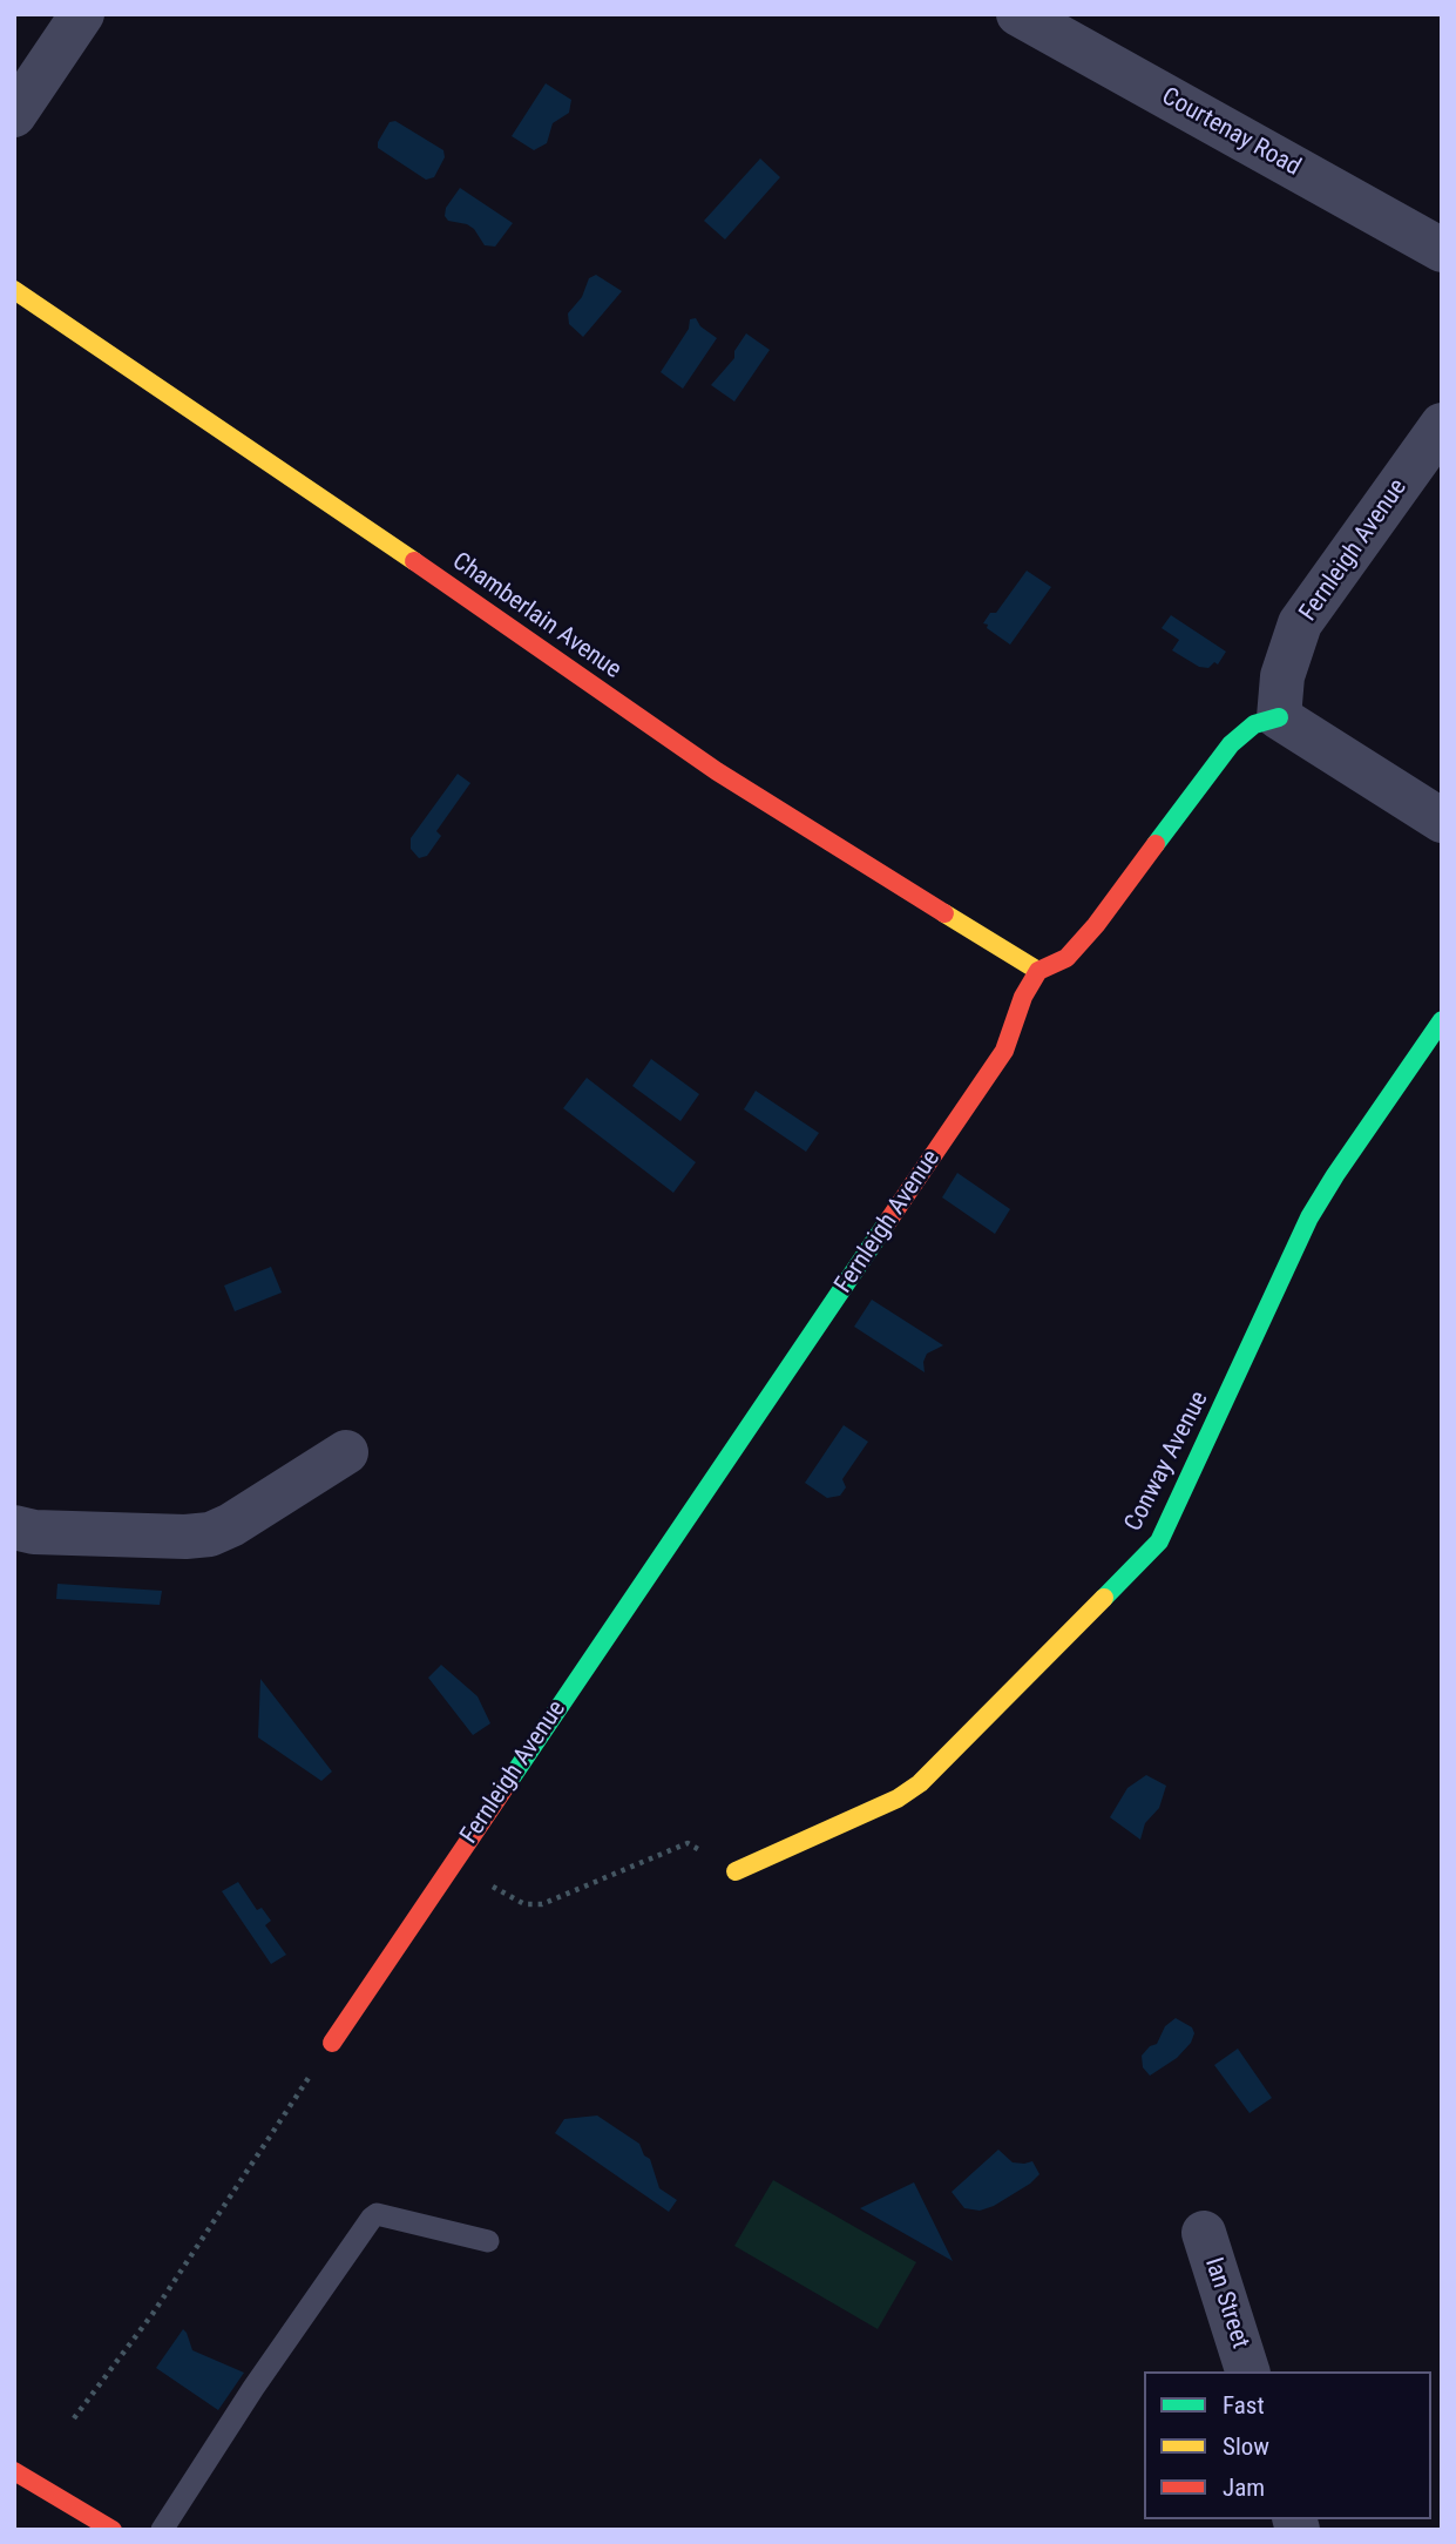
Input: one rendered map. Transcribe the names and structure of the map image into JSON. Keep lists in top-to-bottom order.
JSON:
{
  "streets": {
    "street": [
      "Courtenay Road",
      "Fernleigh Avenue",
      "Chamberlain Avenue",
      "Conway Avenue",
      "Ian Street"
    ]
  },
  "crossings": [
    ["Fernleigh Avenue", "Chamberlain Avenue"]
  ],
  "legend": ["Fast", "Slow", "Jam"]
}
